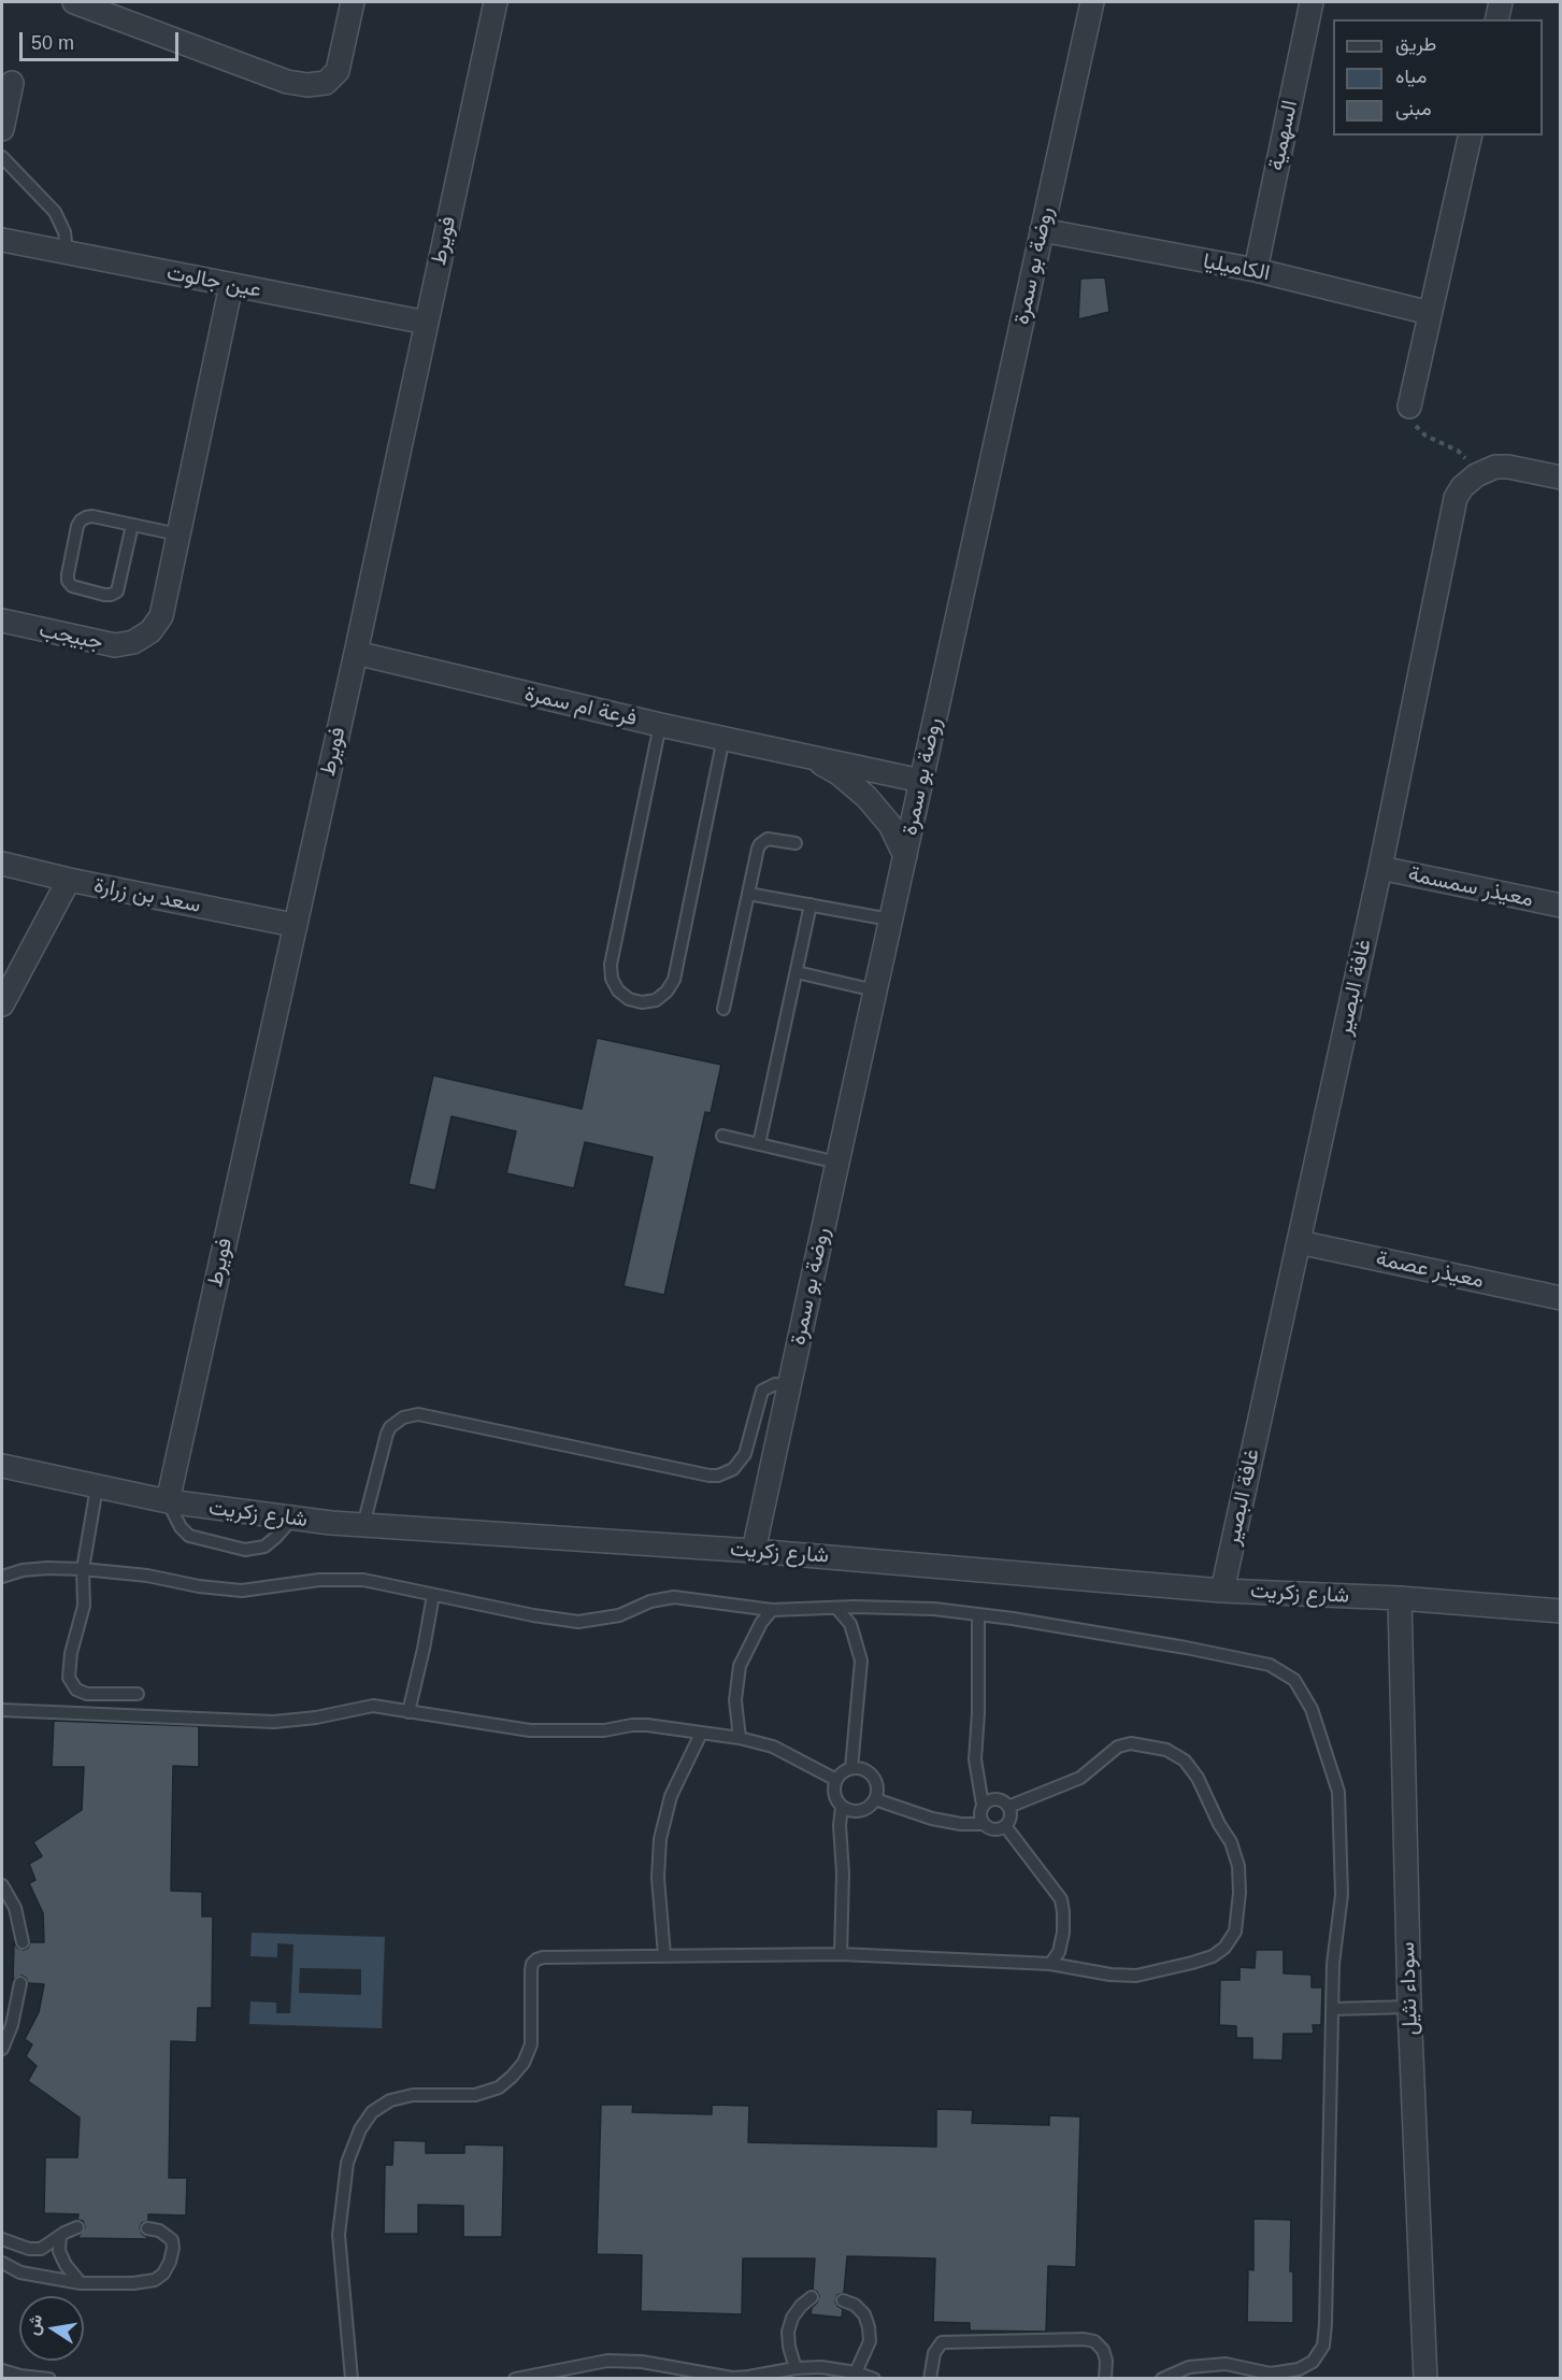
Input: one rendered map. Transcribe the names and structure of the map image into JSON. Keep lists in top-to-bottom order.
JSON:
{
  "streets": {
    "street": [
      "السهمية",
      "فويرط",
      "روضة بو سمرة",
      "الكاميليا",
      "عين جالوت",
      "جبيجب",
      "فرعة ام سمرة",
      "معيذر سمسمة",
      "سعد بن زرارة",
      "غافة البصير",
      "معيذر عصمة",
      "شارع زكريت",
      "سوداء نثيل"
    ]
  },
  "crossings": [
    ["السهمية", "الكاميليا"],
    ["فويرط", "عين جالوت"],
    ["فويرط", "فرعة ام سمرة"],
    ["فويرط", "سعد بن زرارة"],
    ["فويرط", "شارع زكريت"],
    ["روضة بو سمرة", "الكاميليا"],
    ["روضة بو سمرة", "فرعة ام سمرة"],
    ["روضة بو سمرة", "شارع زكريت"],
    ["عين جالوت", "جبيجب"],
    ["معيذر سمسمة", "غافة البصير"],
    ["غافة البصير", "معيذر عصمة"],
    ["غافة البصير", "شارع زكريت"],
    ["شارع زكريت", "سوداء نثيل"]
  ],
  "legend": ["طريق", "مياه", "مبنى"],
  "scale_bar": "50 m",
  "north": "left"
}
